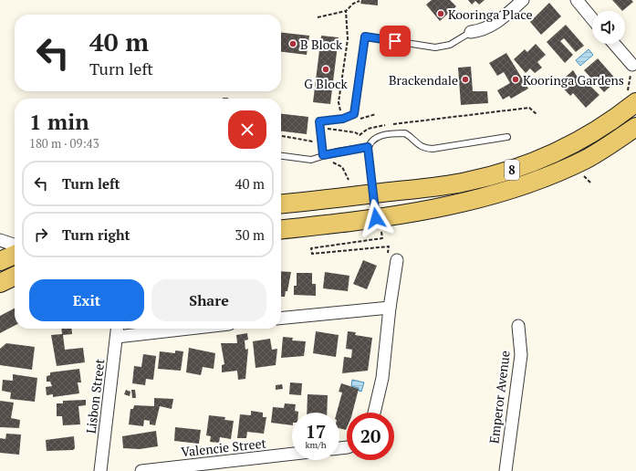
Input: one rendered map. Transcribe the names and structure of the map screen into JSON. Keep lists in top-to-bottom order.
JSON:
{
  "streets": {
    "main road": ["8"],
    "street": ["Lisbon Street", "Emperor Avenue", "Valencie Street"]
  },
  "places": [
    "Kooringa Place",
    "B Block",
    "G Block",
    "Brackendale",
    "Kooringa Gardens"
  ],
  "page": {
    "turn": ["40 m", "Turn left"],
    "heading": ["1 min", "180 m · 09:43"],
    "list": [
      {
        "name": "Turn left",
        "value": "40 m"
      },
      {
        "name": "Turn right",
        "value": "30 m"
      }
    ],
    "buttons": ["Exit", "Share"],
    "speed": "17 km/h",
    "limit": "20"
  }
}
